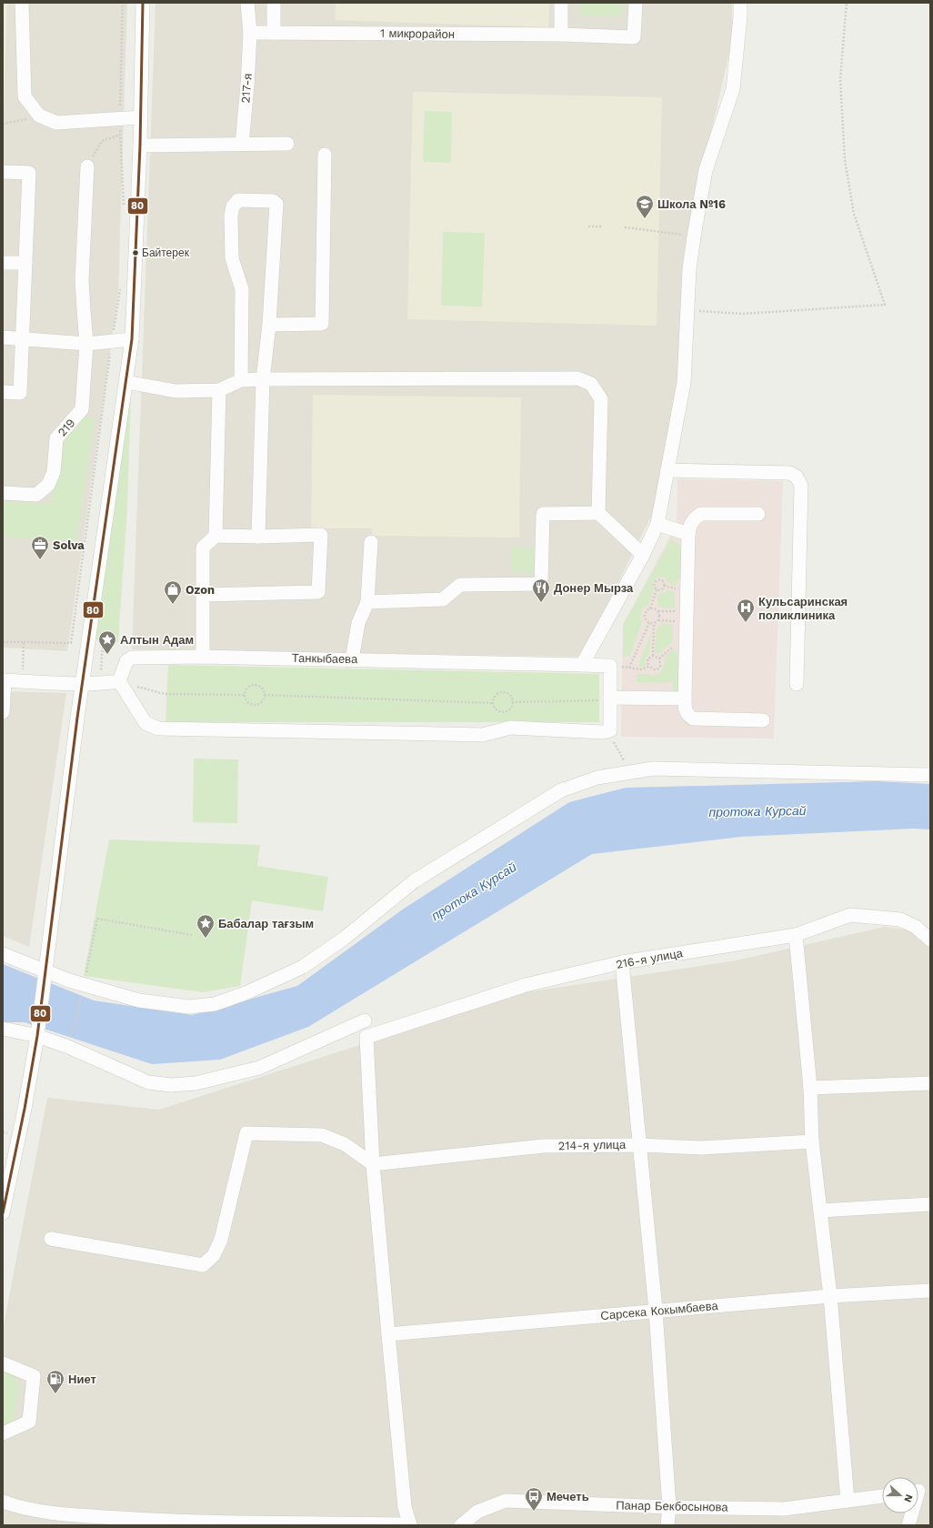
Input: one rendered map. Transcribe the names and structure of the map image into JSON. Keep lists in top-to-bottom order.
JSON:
{
  "streets": {
    "street": [
      "1 микрорайон",
      "217-я",
      "219",
      "Танкыбаева",
      "216-я улица",
      "214-я улица",
      "Сарсека Кокымбаева",
      "Панар Бекбосынова"
    ]
  },
  "crossings": [
    ["1 микрорайон", "217-я"],
    ["216-я улица", "214-я улица"]
  ],
  "water": ["протока Курсай"],
  "places": {
    "school or university": ["Школа №16"],
    "other": ["Байтерек"],
    "office": ["Solva"],
    "restaurant": ["Донер Мырза"],
    "shop": ["Ozon"],
    "hospital": ["Кульсаринская поликлиника"],
    "place": ["Алтын Адам", "Бабалар тағзым"],
    "fuel station": ["Ниет"],
    "bus stop": ["Мечеть"]
  },
  "lines": ["transit line 80"],
  "north": "right"
}
